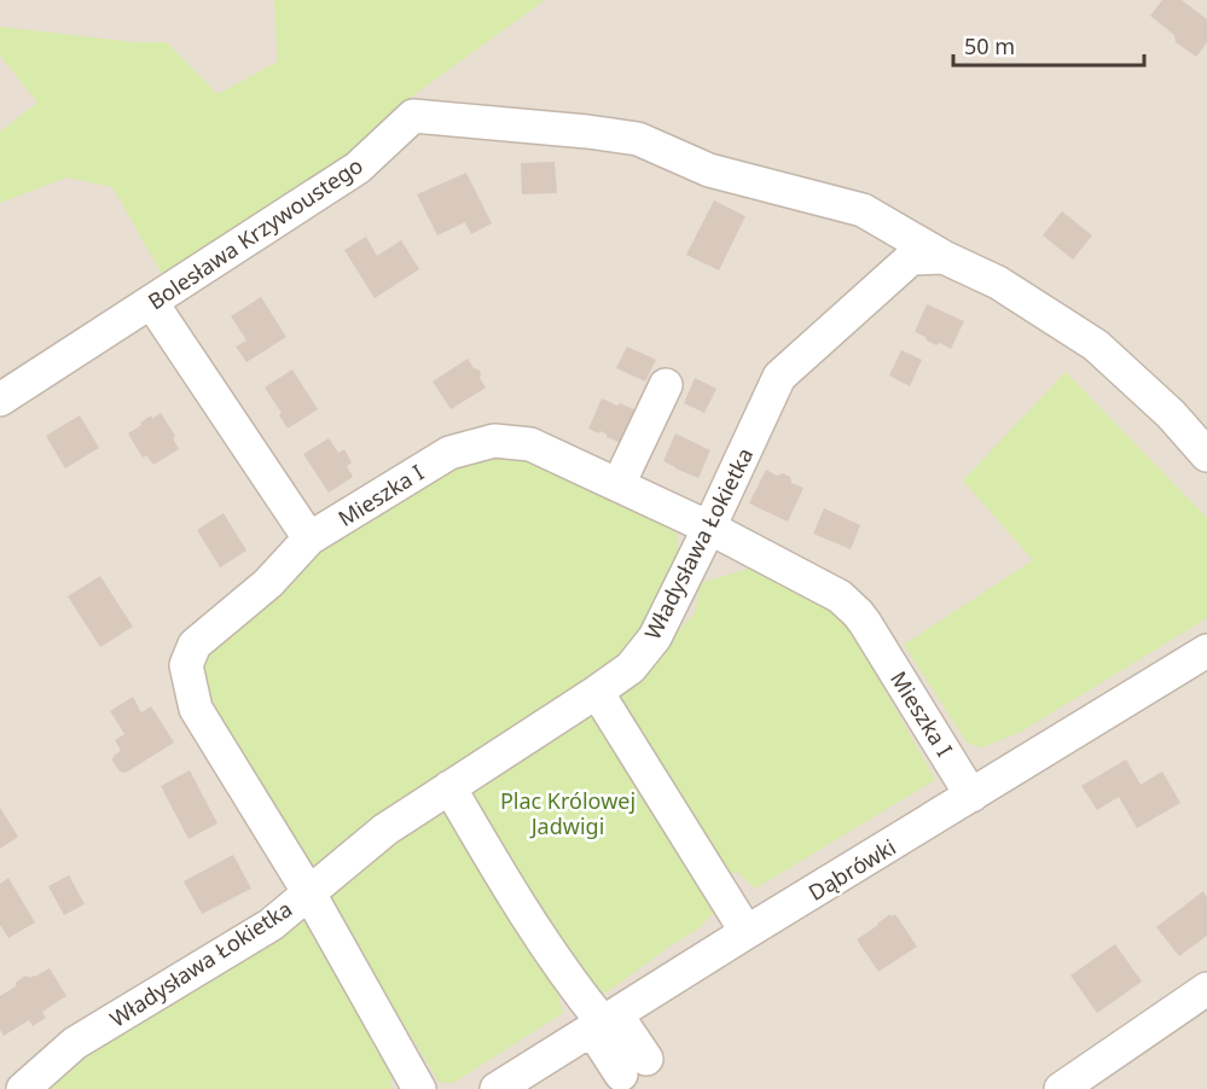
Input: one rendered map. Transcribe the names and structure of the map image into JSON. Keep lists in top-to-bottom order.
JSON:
{
  "streets": {
    "street": [
      "Bolesława Krzywoustego",
      "Mieszka I",
      "Władysława Łokietka",
      "Dąbrówki"
    ]
  },
  "crossings": [
    ["Bolesława Krzywoustego", "Władysława Łokietka"],
    ["Mieszka I", "Władysława Łokietka"],
    ["Mieszka I", "Dąbrówki"]
  ],
  "parks": ["Plac Królowej Jadwigi"],
  "scale_bar": "50 m"
}
